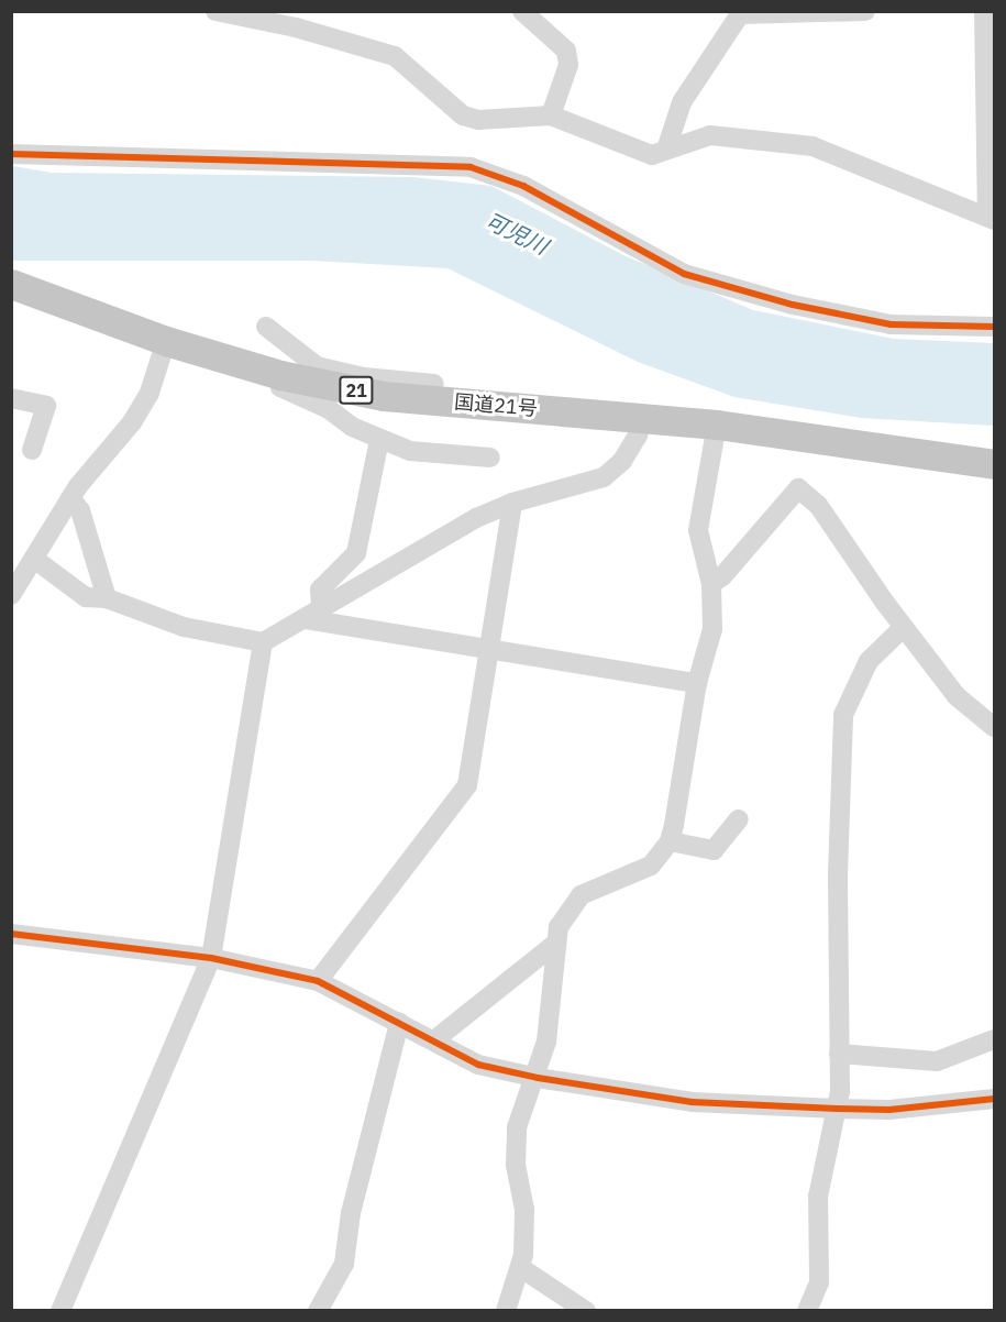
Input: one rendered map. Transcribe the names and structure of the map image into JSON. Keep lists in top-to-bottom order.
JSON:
{
  "streets": {
    "highway": ["21", "国道21号"]
  },
  "water": ["可児川"]
}
